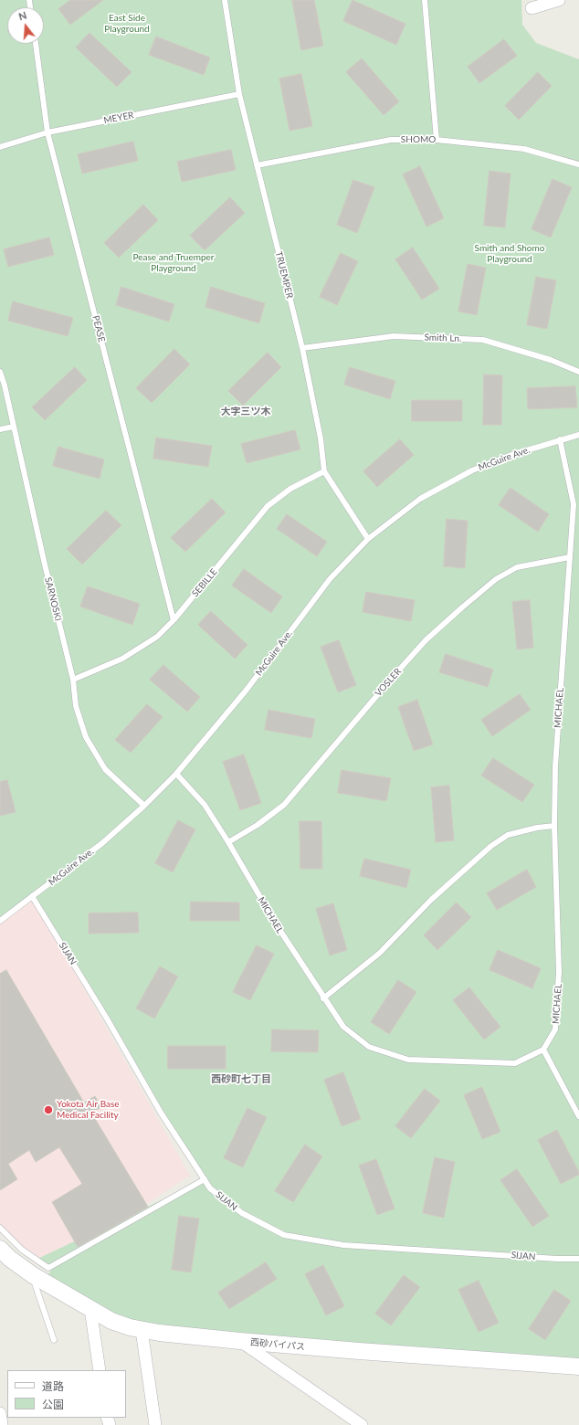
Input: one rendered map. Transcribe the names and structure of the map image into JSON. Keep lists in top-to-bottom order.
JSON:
{
  "streets": {
    "street": ["西砂バイパス"],
    "lane": [
      "MEYER",
      "SHOMO",
      "TRUEMPER",
      "PEASE",
      "Smith Ln.",
      "McGuire Ave.",
      "SEBILLE",
      "SARNOSKI",
      "VOSLER",
      "MICHAEL",
      "SIJAN"
    ]
  },
  "crossings": [
    ["MEYER", "TRUEMPER"],
    ["MEYER", "PEASE"],
    ["SHOMO", "TRUEMPER"],
    ["TRUEMPER", "Smith Ln."],
    ["TRUEMPER", "McGuire Ave."],
    ["TRUEMPER", "SEBILLE"],
    ["PEASE", "SEBILLE"],
    ["McGuire Ave.", "SARNOSKI"],
    ["McGuire Ave.", "MICHAEL"],
    ["McGuire Ave.", "SIJAN"],
    ["SEBILLE", "SARNOSKI"],
    ["VOSLER", "MICHAEL"]
  ],
  "districts": ["大字三ツ木", "西砂町七丁目"],
  "parks": ["East Side Playground", "Smith and Shomo Playground", "Pease and Truemper Playground"],
  "places": ["Yokota Air Base Medical Facility"],
  "legend": ["道路", "公園"],
  "north": "top"
}
